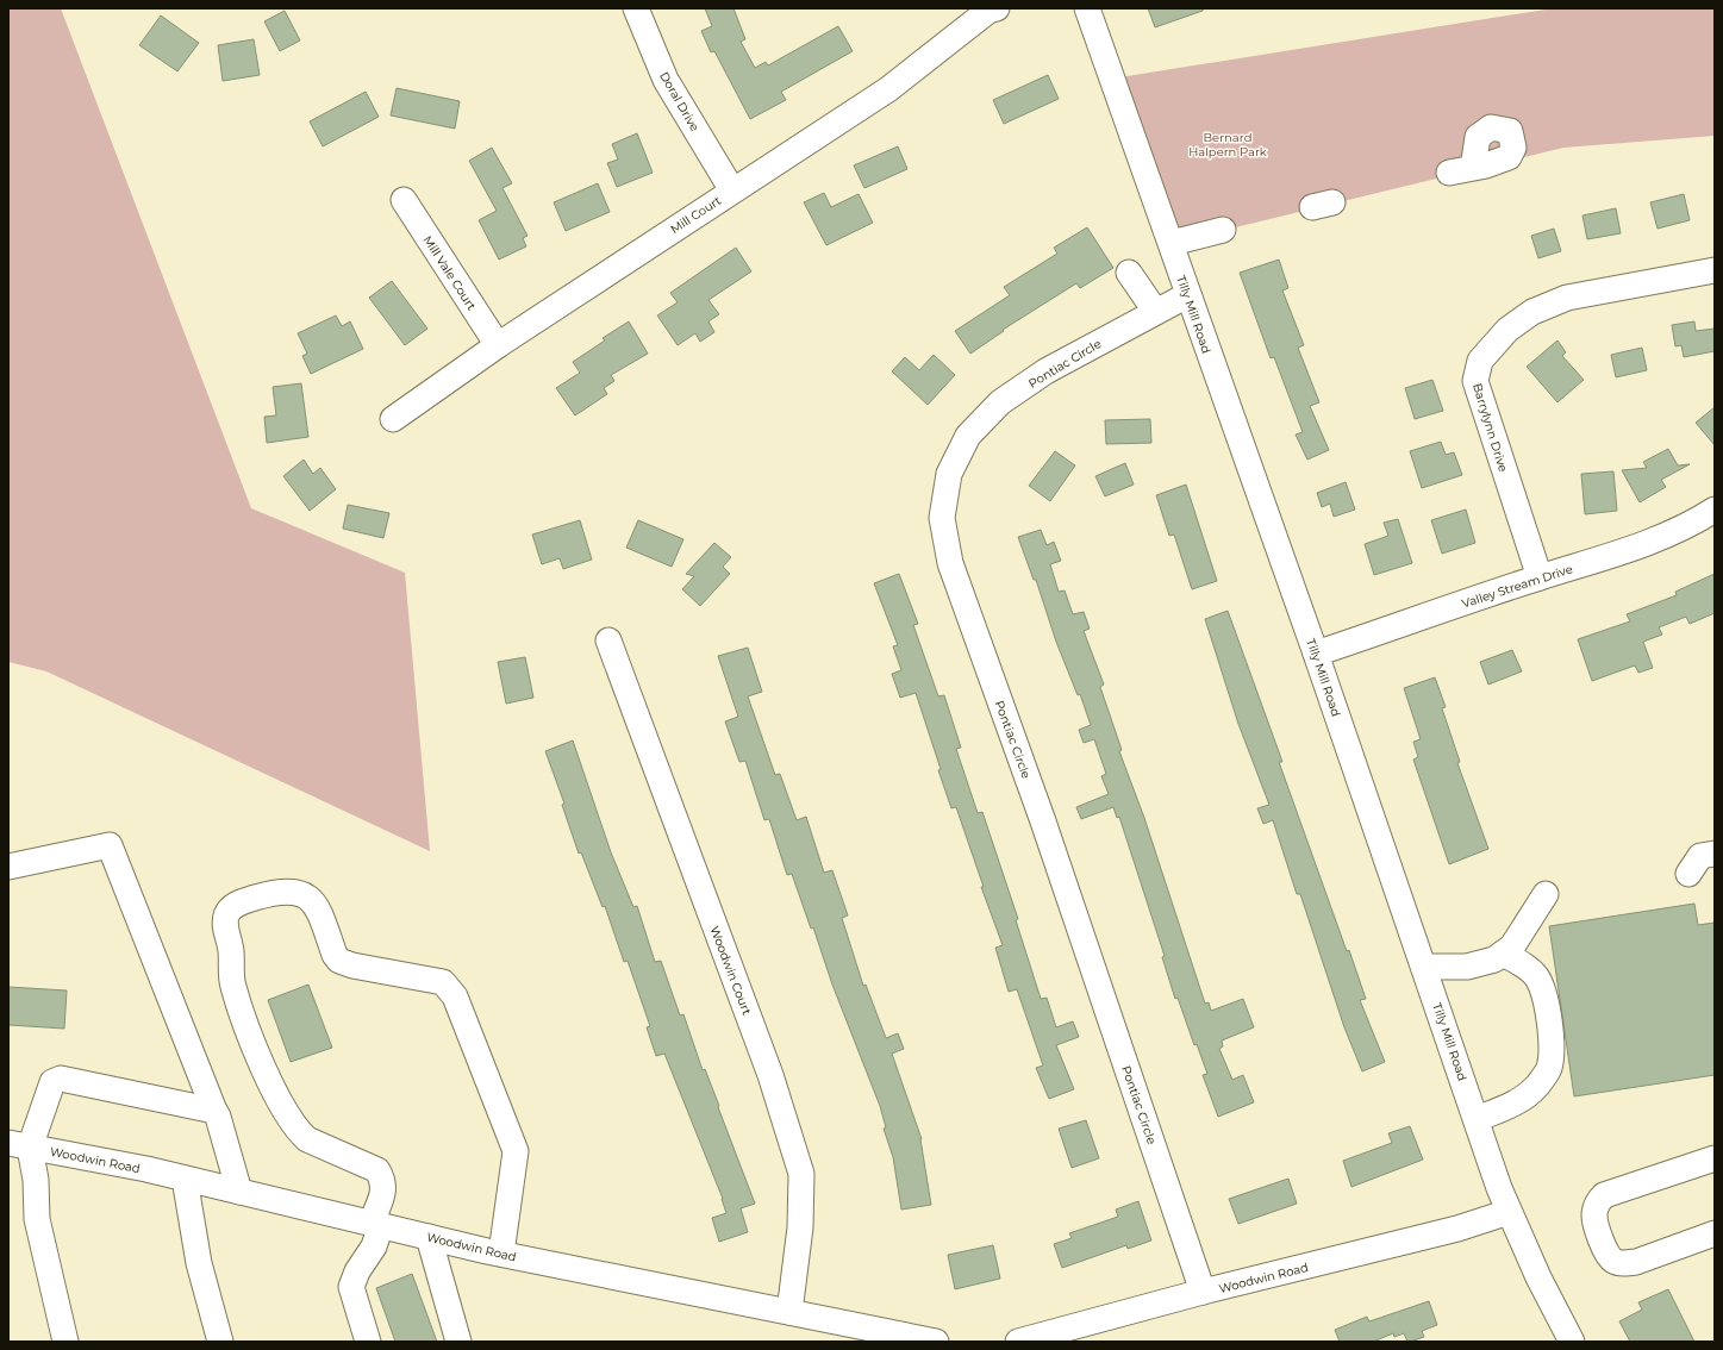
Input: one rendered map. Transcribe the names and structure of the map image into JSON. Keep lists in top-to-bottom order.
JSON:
{
  "streets": {
    "street": [
      "Doral Drive",
      "Mill Court",
      "Mill Vale Court",
      "Tilly Mill Road",
      "Pontiac Circle",
      "Barrylynn Drive",
      "Valley Stream Drive",
      "Woodwin Court",
      "Woodwin Road"
    ]
  },
  "crossings": [
    ["Doral Drive", "Mill Court"],
    ["Mill Court", "Mill Vale Court"],
    ["Tilly Mill Road", "Pontiac Circle"],
    ["Tilly Mill Road", "Valley Stream Drive"],
    ["Tilly Mill Road", "Woodwin Road"],
    ["Pontiac Circle", "Woodwin Road"],
    ["Barrylynn Drive", "Valley Stream Drive"],
    ["Woodwin Court", "Woodwin Road"]
  ],
  "parks": ["Bernard Halpern Park"]
}
